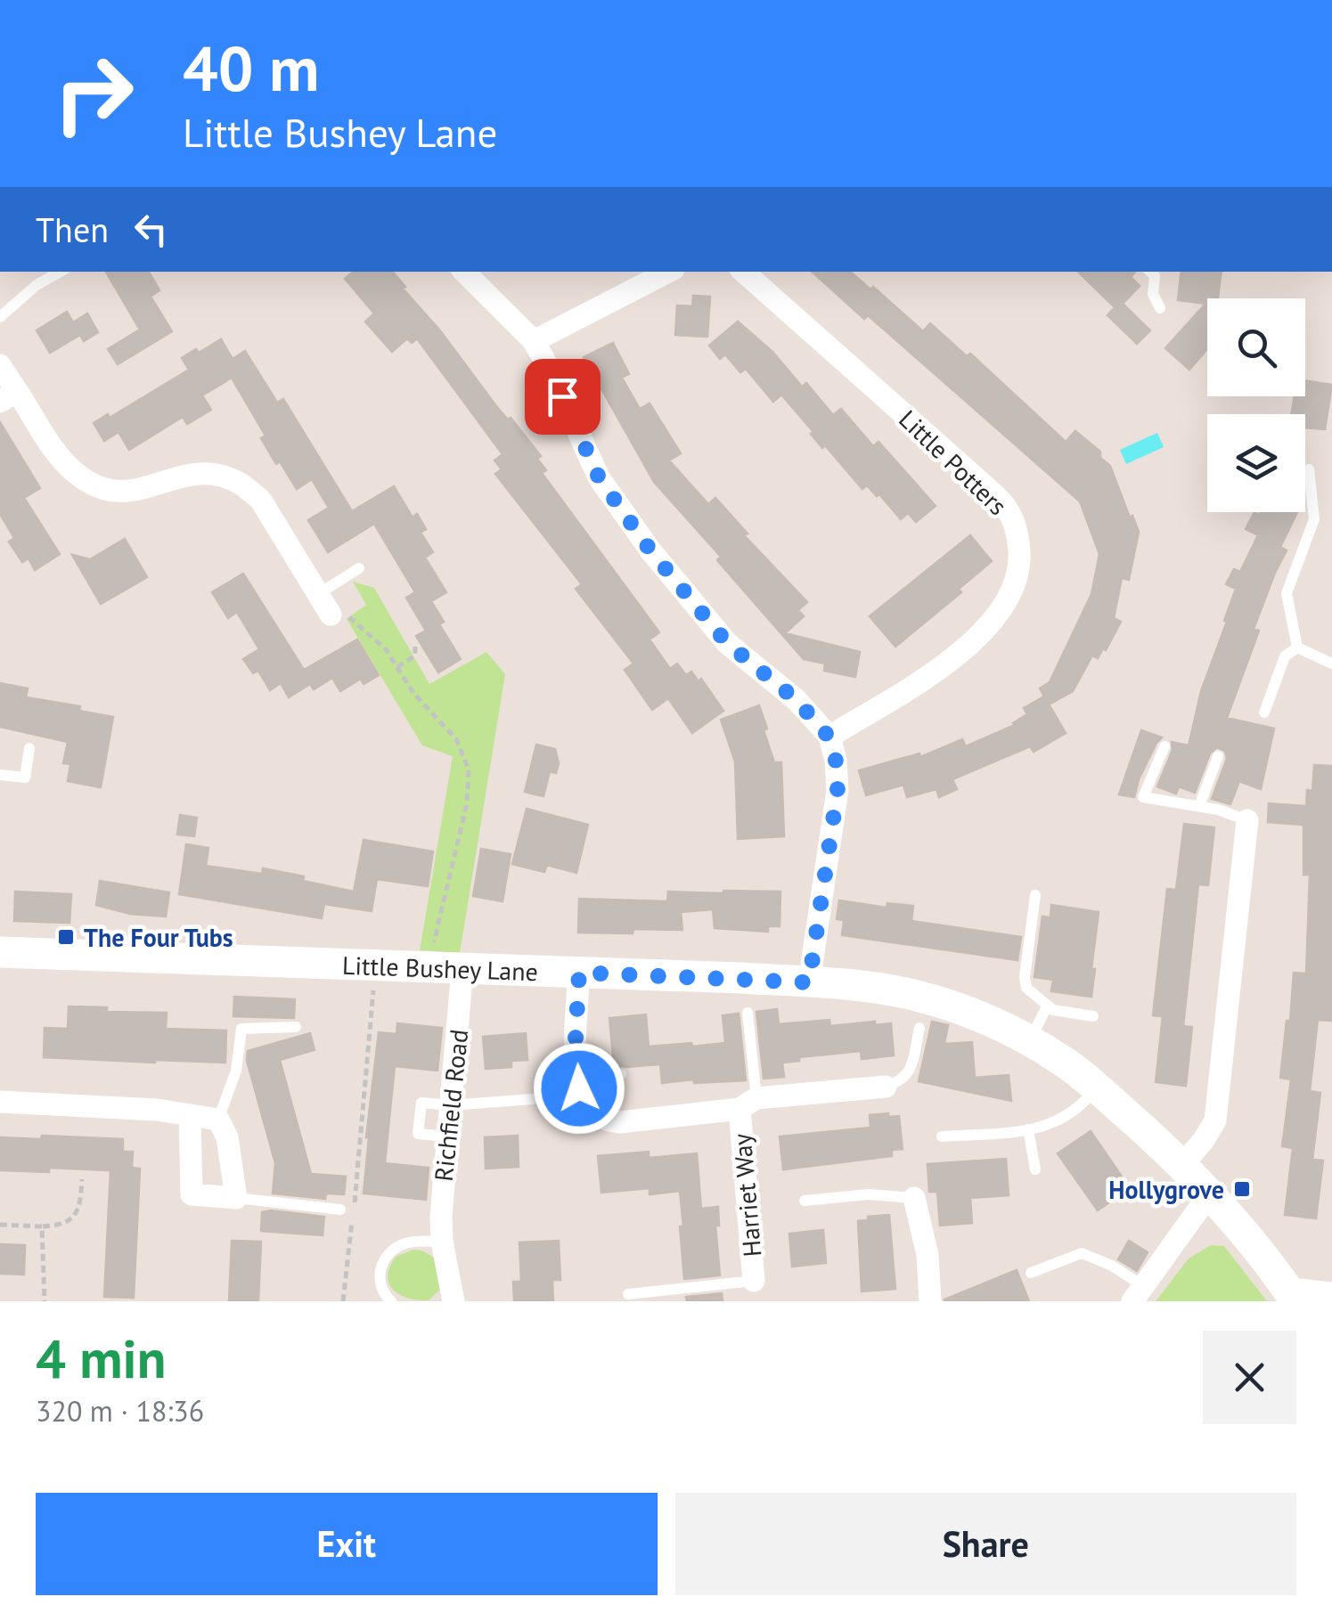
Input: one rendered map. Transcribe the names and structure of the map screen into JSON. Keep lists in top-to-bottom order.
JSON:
{
  "streets": {
    "street": [
      "Little Potters",
      "Little Bushey Lane",
      "Richfield Road",
      "Harriet Way"
    ]
  },
  "crossings": [
    ["Little Bushey Lane", "Richfield Road"],
    ["Little Bushey Lane", "Harriet Way"]
  ],
  "places": {
    "transit": ["The Four Tubs", "Hollygrove"]
  },
  "page": {
    "turn": ["40 m", "Little Bushey Lane"],
    "then": "Then",
    "heading": ["4 min", "320 m · 18:36"],
    "buttons": ["Exit", "Share"]
  }
}
